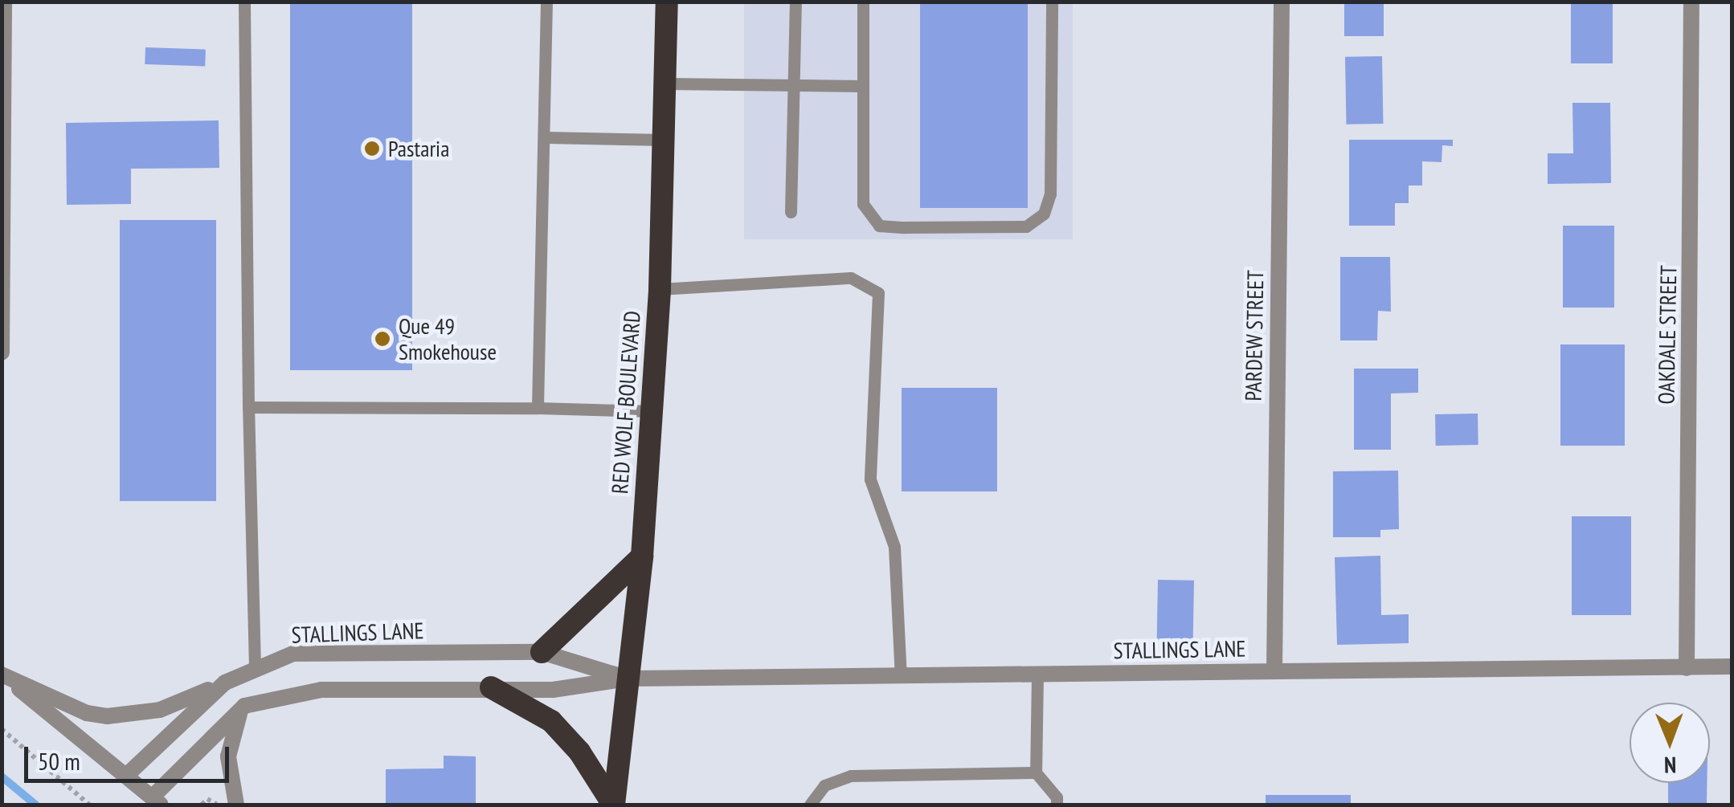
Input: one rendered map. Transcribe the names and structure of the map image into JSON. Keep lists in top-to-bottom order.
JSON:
{
  "streets": {
    "highway": ["RED WOLF BOULEVARD"],
    "street": ["OAKDALE STREET", "PARDEW STREET", "STALLINGS LANE"]
  },
  "crossings": [
    ["OAKDALE STREET", "STALLINGS LANE"],
    ["PARDEW STREET", "STALLINGS LANE"],
    ["RED WOLF BOULEVARD", "STALLINGS LANE"]
  ],
  "places": ["Pastaria", "Que 49 Smokehouse"],
  "scale_bar": "50 m",
  "north": "bottom"
}
